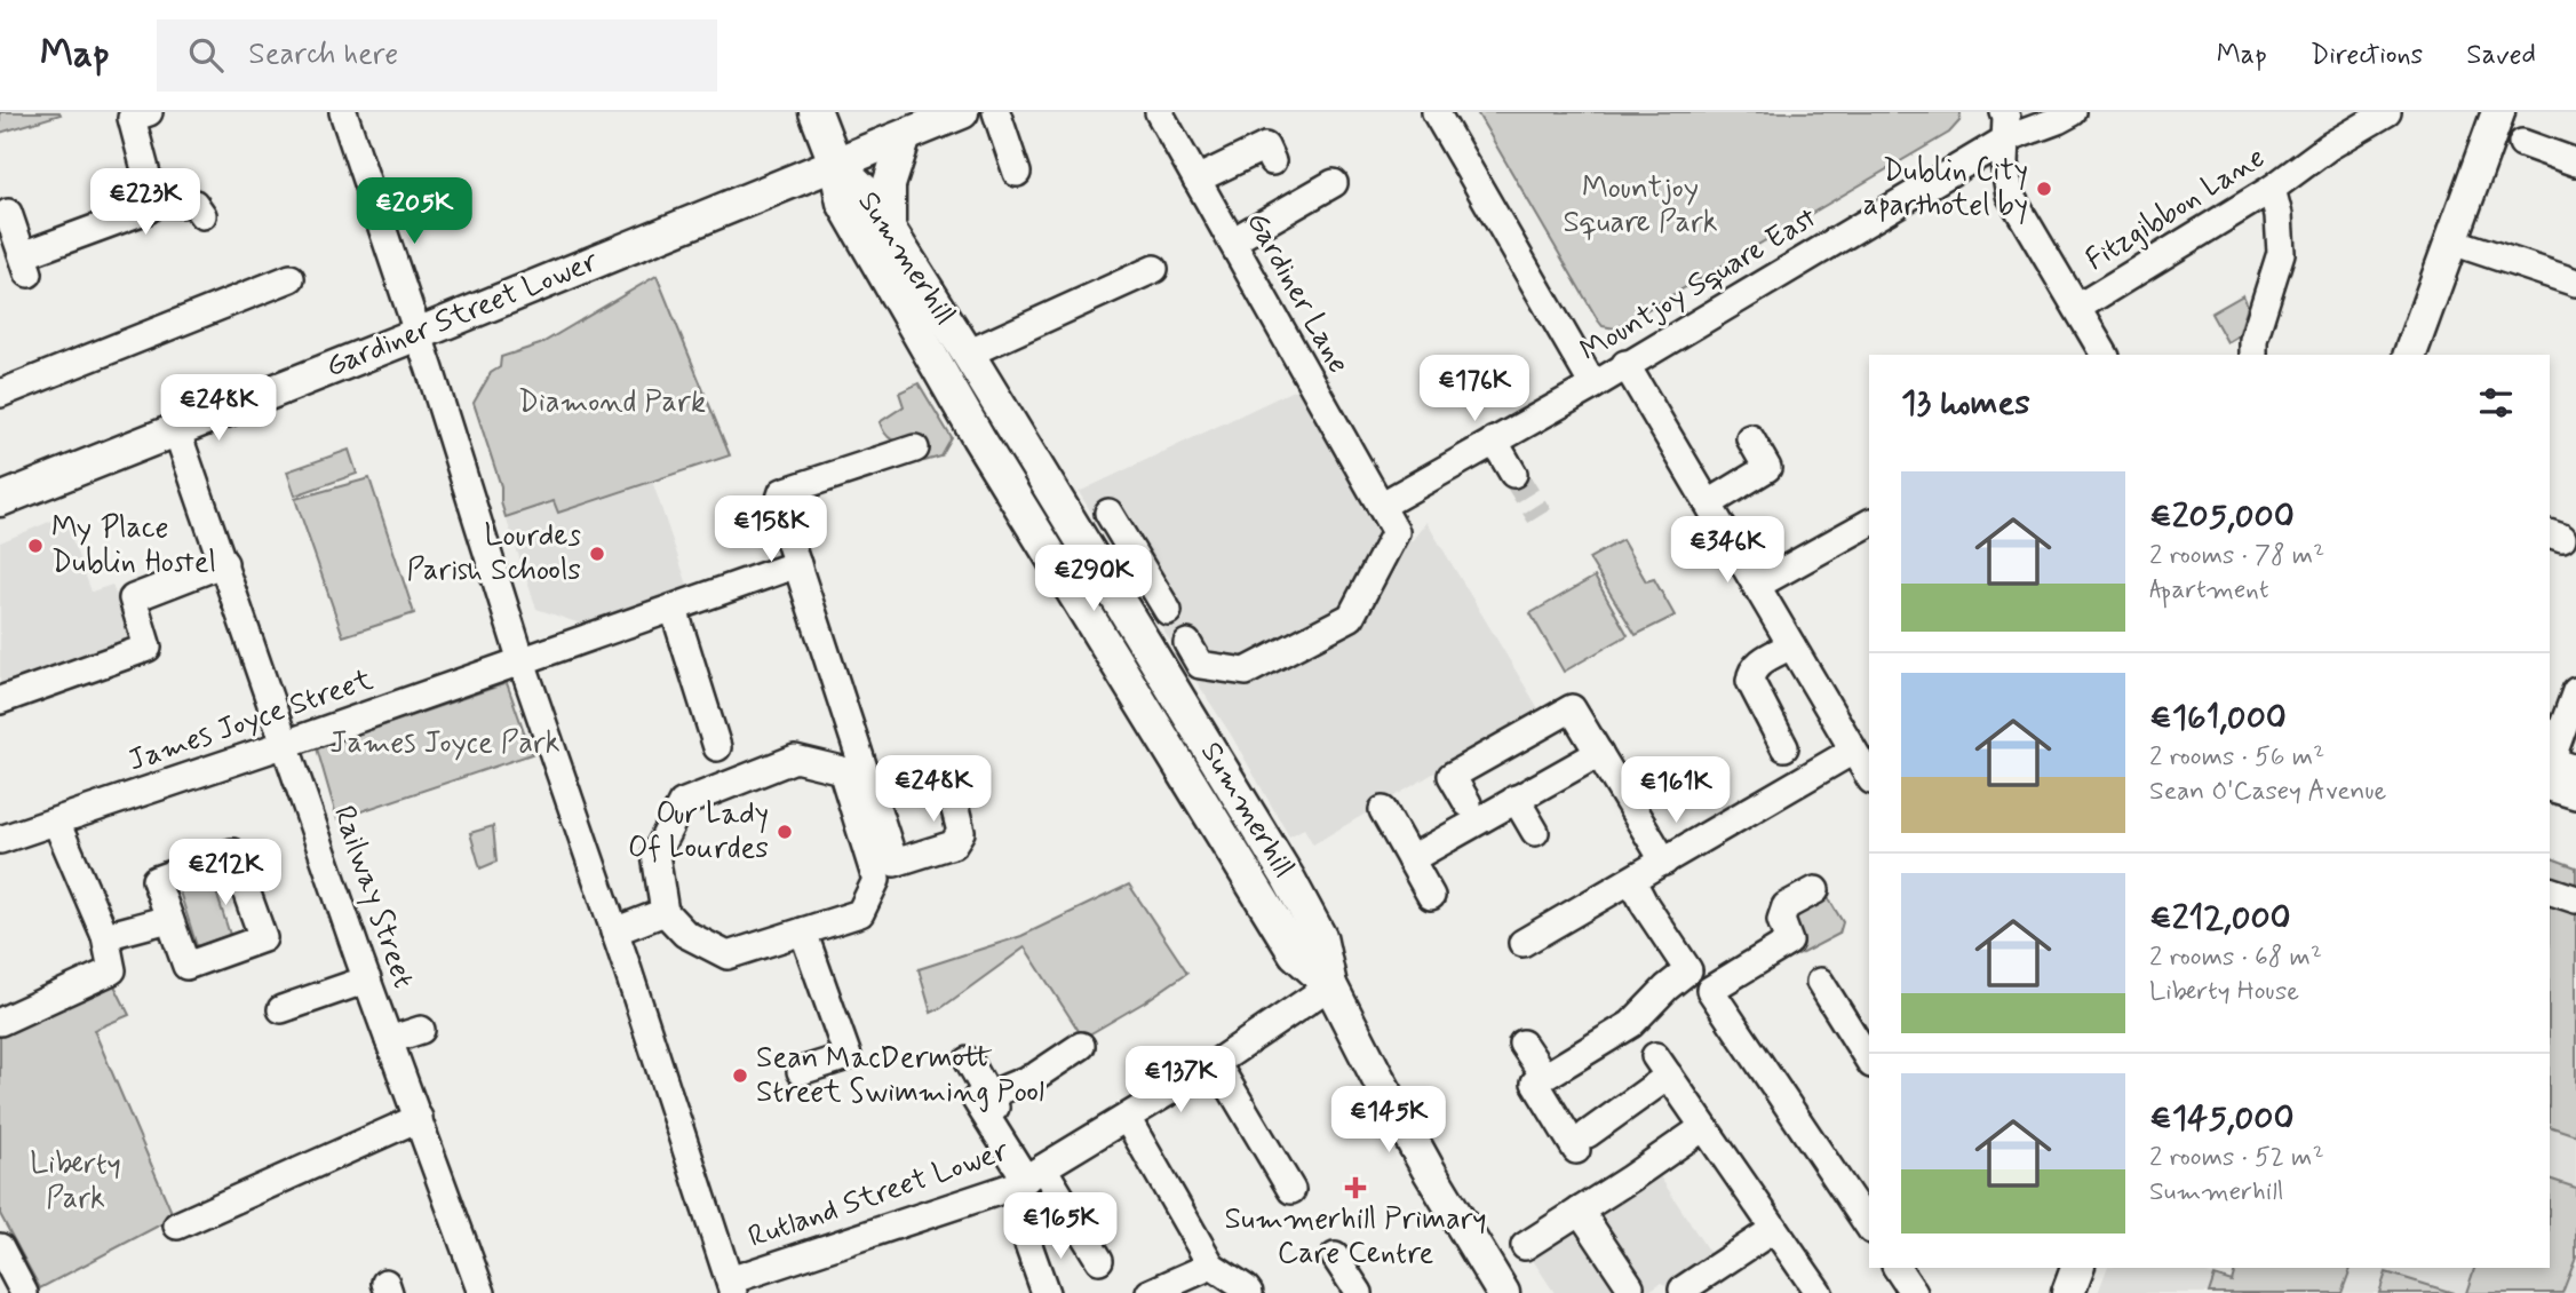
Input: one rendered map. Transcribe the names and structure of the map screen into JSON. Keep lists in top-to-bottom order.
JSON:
{
  "streets": {
    "main road": ["Summerhill", "Gardiner Street Lower"],
    "street": [
      "Fitzgibbon Lane",
      "Mountjoy Square East",
      "Gardiner Lane",
      "James Joyce Street",
      "Railway Street",
      "Rutland Street Lower"
    ]
  },
  "crossings": [
    ["Summerhill", "Gardiner Street Lower"],
    ["Summerhill", "Rutland Street Lower"],
    ["Mountjoy Square East", "Gardiner Lane"],
    ["Gardiner Street Lower", "Railway Street"],
    ["James Joyce Street", "Railway Street"]
  ],
  "parks": [
    "Mountjoy Square Park",
    "Diamond Park",
    "James Joyce Park",
    "Liberty Park"
  ],
  "places": {
    "other": [
      "Dublin City aparthotel by",
      "My Place Dublin Hostel",
      "Lourdes Parish Schools",
      "Our Lady Of Lourdes",
      "Sean MacDermott Street Swimming Pool"
    ],
    "health": ["Summerhill Primary Care Centre"]
  },
  "page": {
    "header": "Map",
    "search": "Search here",
    "nav": ["Map", "Directions", "Saved"],
    "price": [
      "€223K",
      "€205K",
      "€176K",
      "€248K",
      "€158K",
      "€346K",
      "€290K",
      "€248K",
      "€161K",
      "€212K",
      "€137K",
      "€145K",
      "€165K"
    ],
    "heading": "13 homes",
    "list": [
      {
        "name": "€205,000",
        "note": "2 rooms · 78 m² · Apartment"
      },
      {
        "name": "€161,000",
        "note": "2 rooms · 56 m² · Sean O'Casey Avenue"
      },
      {
        "name": "€212,000",
        "note": "2 rooms · 68 m² · Liberty House"
      },
      {
        "name": "€145,000",
        "note": "2 rooms · 52 m² · Summerhill"
      }
    ]
  }
}
